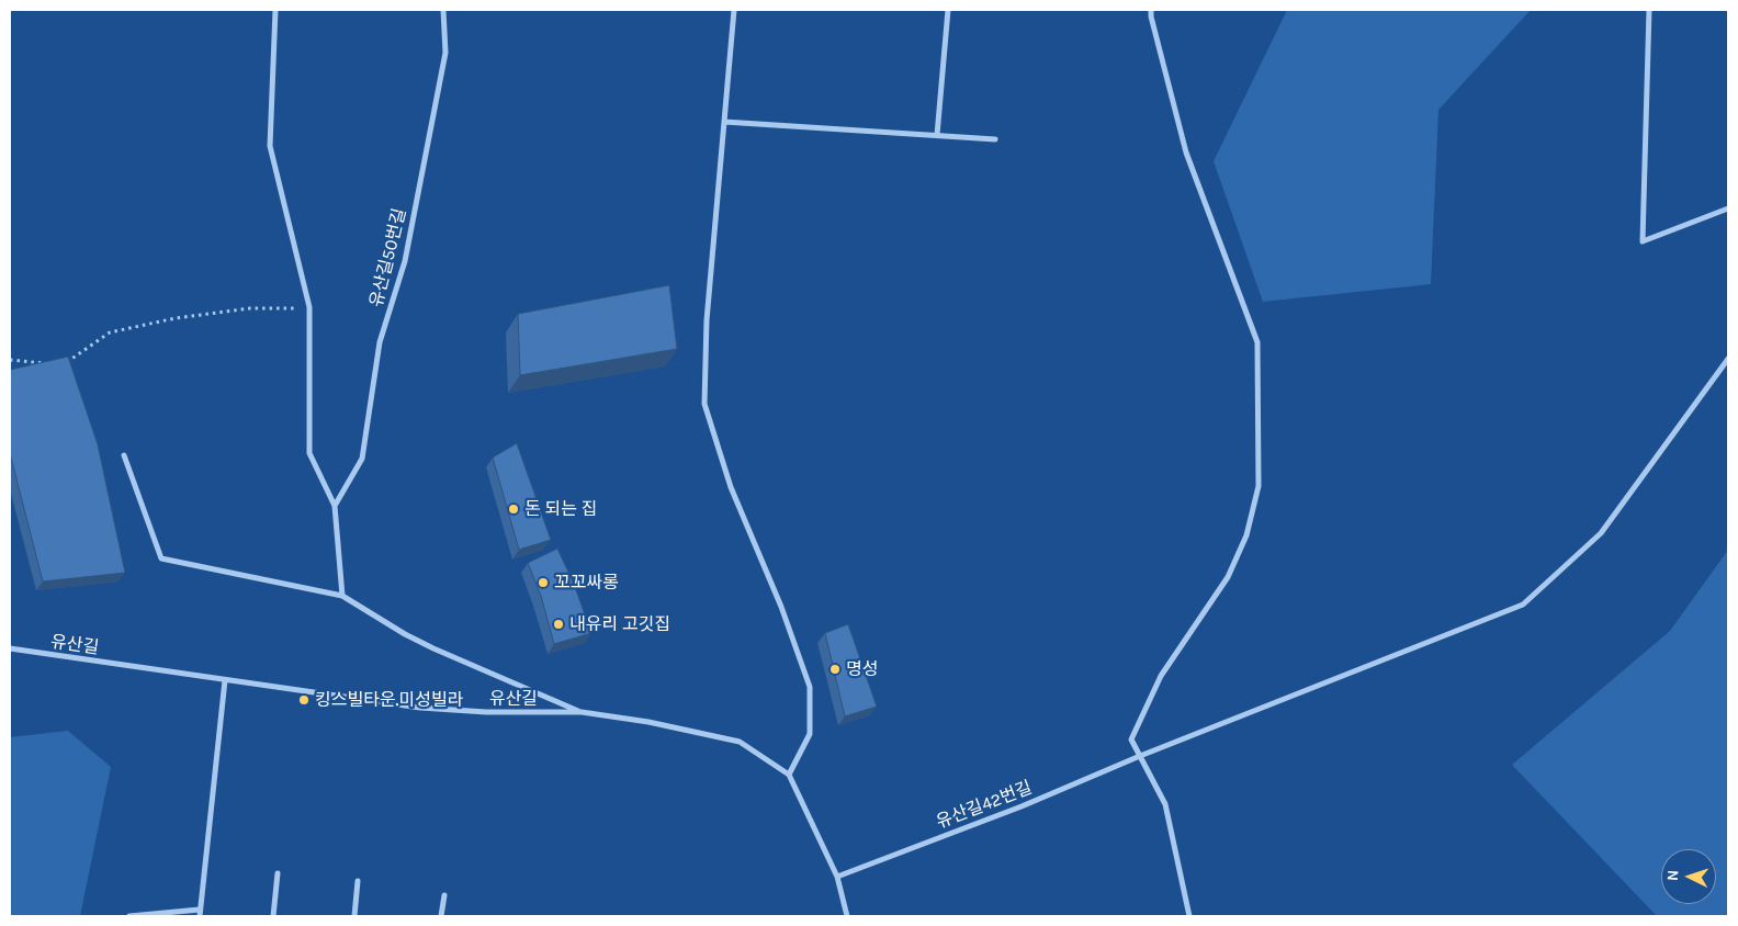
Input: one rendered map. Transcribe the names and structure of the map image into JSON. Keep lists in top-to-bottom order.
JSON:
{
  "streets": {
    "street": ["유산길50번길", "유산길", "유산길42번길"]
  },
  "places": [
    "돈 되는 집",
    "꼬꼬싸롱",
    "내유리 고깃집",
    "명성",
    "킹스빌타운.미성빌라"
  ],
  "north": "left"
}
